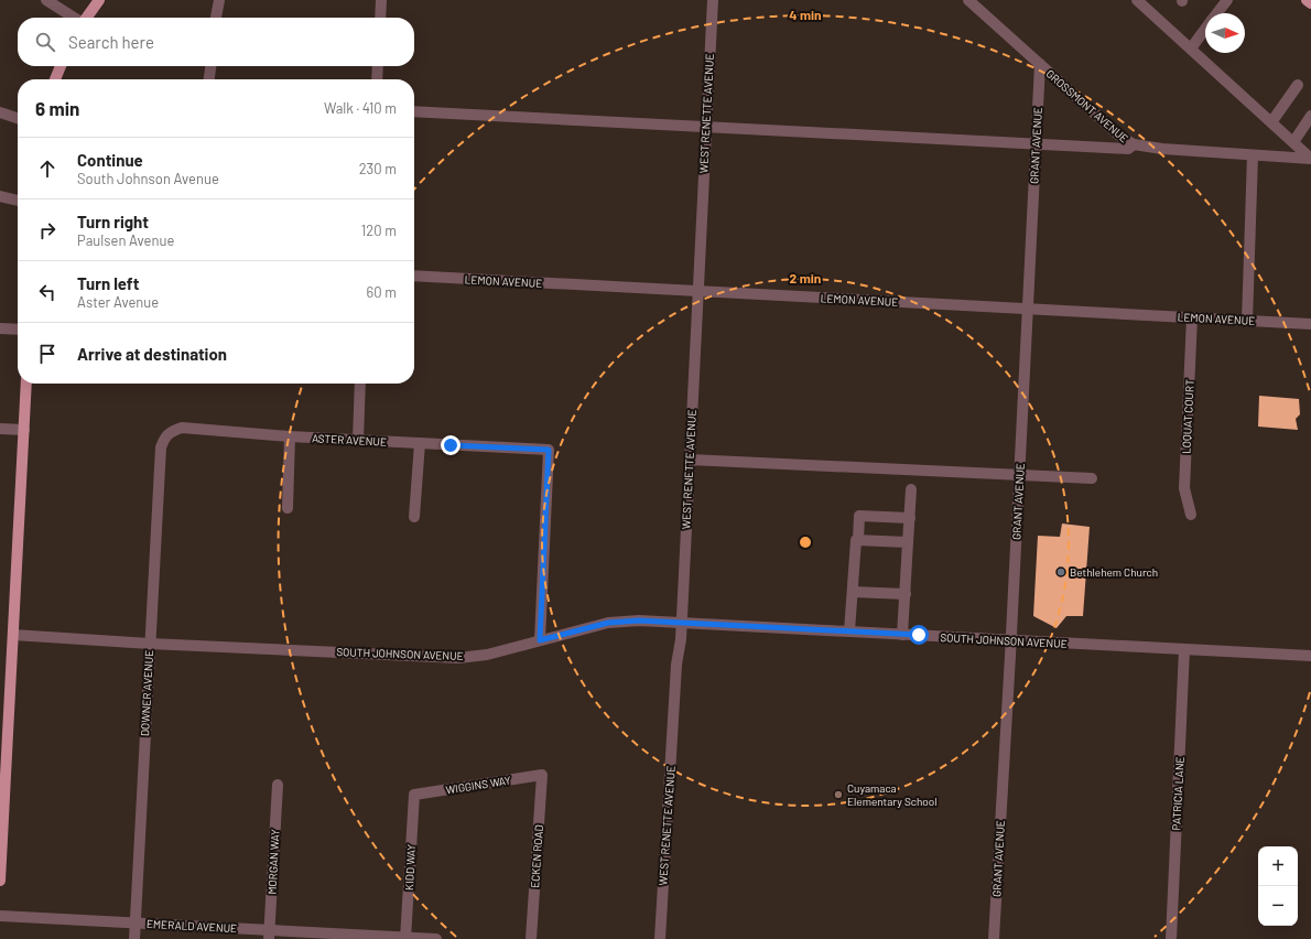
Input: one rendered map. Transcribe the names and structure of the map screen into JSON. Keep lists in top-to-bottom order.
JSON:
{
  "streets": {
    "street": [
      "GROSSMONT AVENUE",
      "WEST RENETTE AVENUE",
      "GRANT AVENUE",
      "LEMON AVENUE",
      "LOQUAT COURT",
      "ASTER AVENUE",
      "SOUTH JOHNSON AVENUE",
      "DOWNER AVENUE",
      "WIGGINS WAY",
      "PATRICIA LANE",
      "ECKEN ROAD",
      "MORGAN WAY",
      "KIDD WAY",
      "EMERALD AVENUE"
    ]
  },
  "crossings": [
    ["GROSSMONT AVENUE", "GRANT AVENUE"],
    ["WEST RENETTE AVENUE", "LEMON AVENUE"],
    ["WEST RENETTE AVENUE", "SOUTH JOHNSON AVENUE"],
    ["GRANT AVENUE", "LEMON AVENUE"],
    ["GRANT AVENUE", "SOUTH JOHNSON AVENUE"],
    ["LEMON AVENUE", "LOQUAT COURT"],
    ["ASTER AVENUE", "SOUTH JOHNSON AVENUE"],
    ["ASTER AVENUE", "DOWNER AVENUE"],
    ["SOUTH JOHNSON AVENUE", "DOWNER AVENUE"],
    ["SOUTH JOHNSON AVENUE", "PATRICIA LANE"],
    ["DOWNER AVENUE", "EMERALD AVENUE"],
    ["WIGGINS WAY", "ECKEN ROAD"],
    ["WIGGINS WAY", "KIDD WAY"],
    ["MORGAN WAY", "EMERALD AVENUE"],
    ["KIDD WAY", "EMERALD AVENUE"]
  ],
  "places": ["Bethlehem Church", "Cuyamaca Elementary School"],
  "north": "right",
  "page": {
    "search": "Search here",
    "heading": ["6 min", "Walk · 410 m"],
    "list": [
      ["Continue", "South Johnson Avenue", "230 m"],
      ["Turn right", "Paulsen Avenue", "120 m"],
      ["Turn left", "Aster Avenue", "60 m"],
      "Arrive at destination"
    ],
    "map_buttons": ["+", "−"]
  },
  "rings": ["4 min", "2 min"]
}
